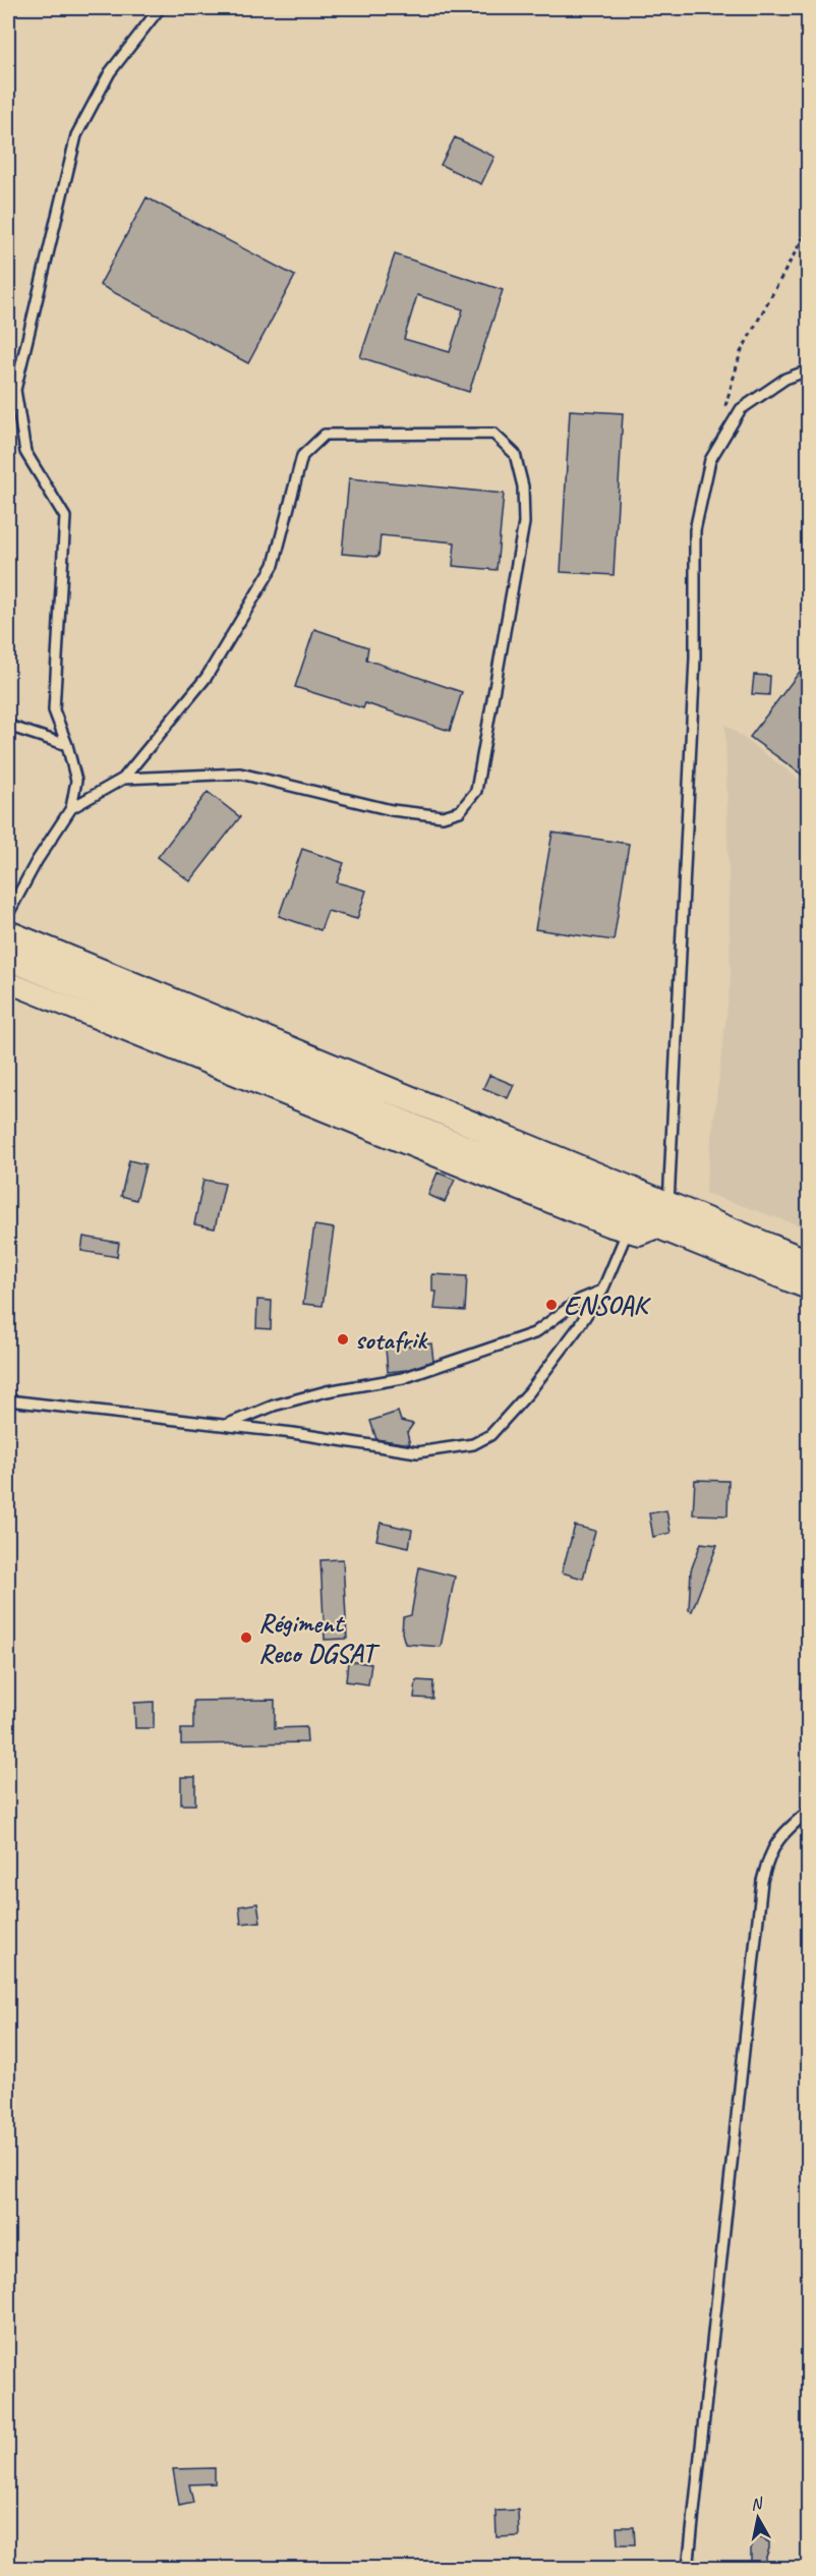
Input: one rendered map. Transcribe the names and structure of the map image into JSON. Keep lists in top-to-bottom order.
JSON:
{
  "places": ["ENSOAK", "sotafrik", "Régiment Reco DGSAT"],
  "north": "top"
}
